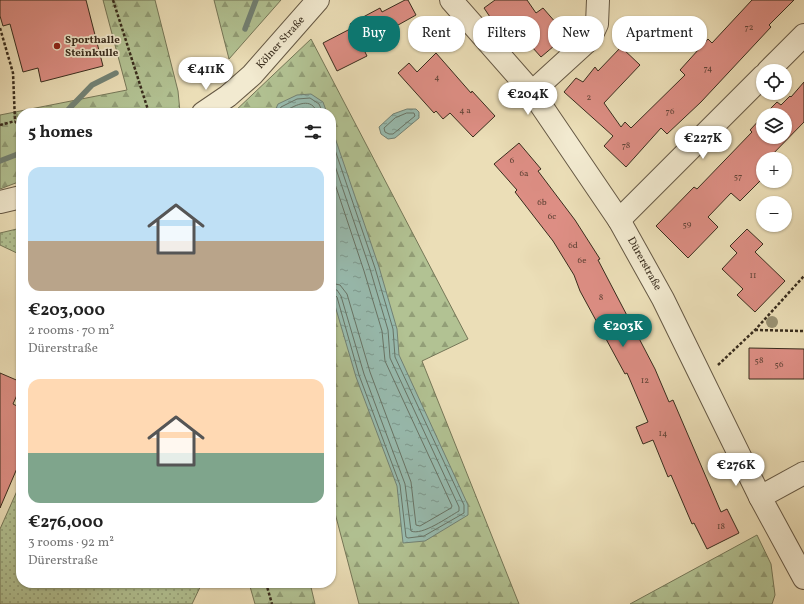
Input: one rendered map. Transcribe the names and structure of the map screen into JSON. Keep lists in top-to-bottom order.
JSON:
{
  "streets": {
    "street": ["Kölner Straße", "Dürerstraße"]
  },
  "places": ["Sporthalle Steinkulle"],
  "house_numbers": [
    "72",
    "74",
    "4",
    "2",
    "4 a",
    "76",
    "78",
    "6",
    "6a",
    "57",
    "6b",
    "6c",
    "59",
    "6d",
    "6e",
    "11",
    "8",
    "58",
    "56",
    "12",
    "14",
    "18"
  ],
  "page": {
    "chip": [
      "Buy",
      "Rent",
      "Filters",
      "New",
      "Apartment"
    ],
    "price": [
      "€411K",
      "€204K",
      "€227K",
      "€203K",
      "€276K"
    ],
    "map_buttons": ["+", "−"],
    "heading": "5 homes",
    "list": [
      {
        "name": "€203,000",
        "note": "2 rooms · 70 m² · Dürerstraße"
      },
      {
        "name": "€276,000",
        "note": "3 rooms · 92 m² · Dürerstraße"
      }
    ]
  }
}
